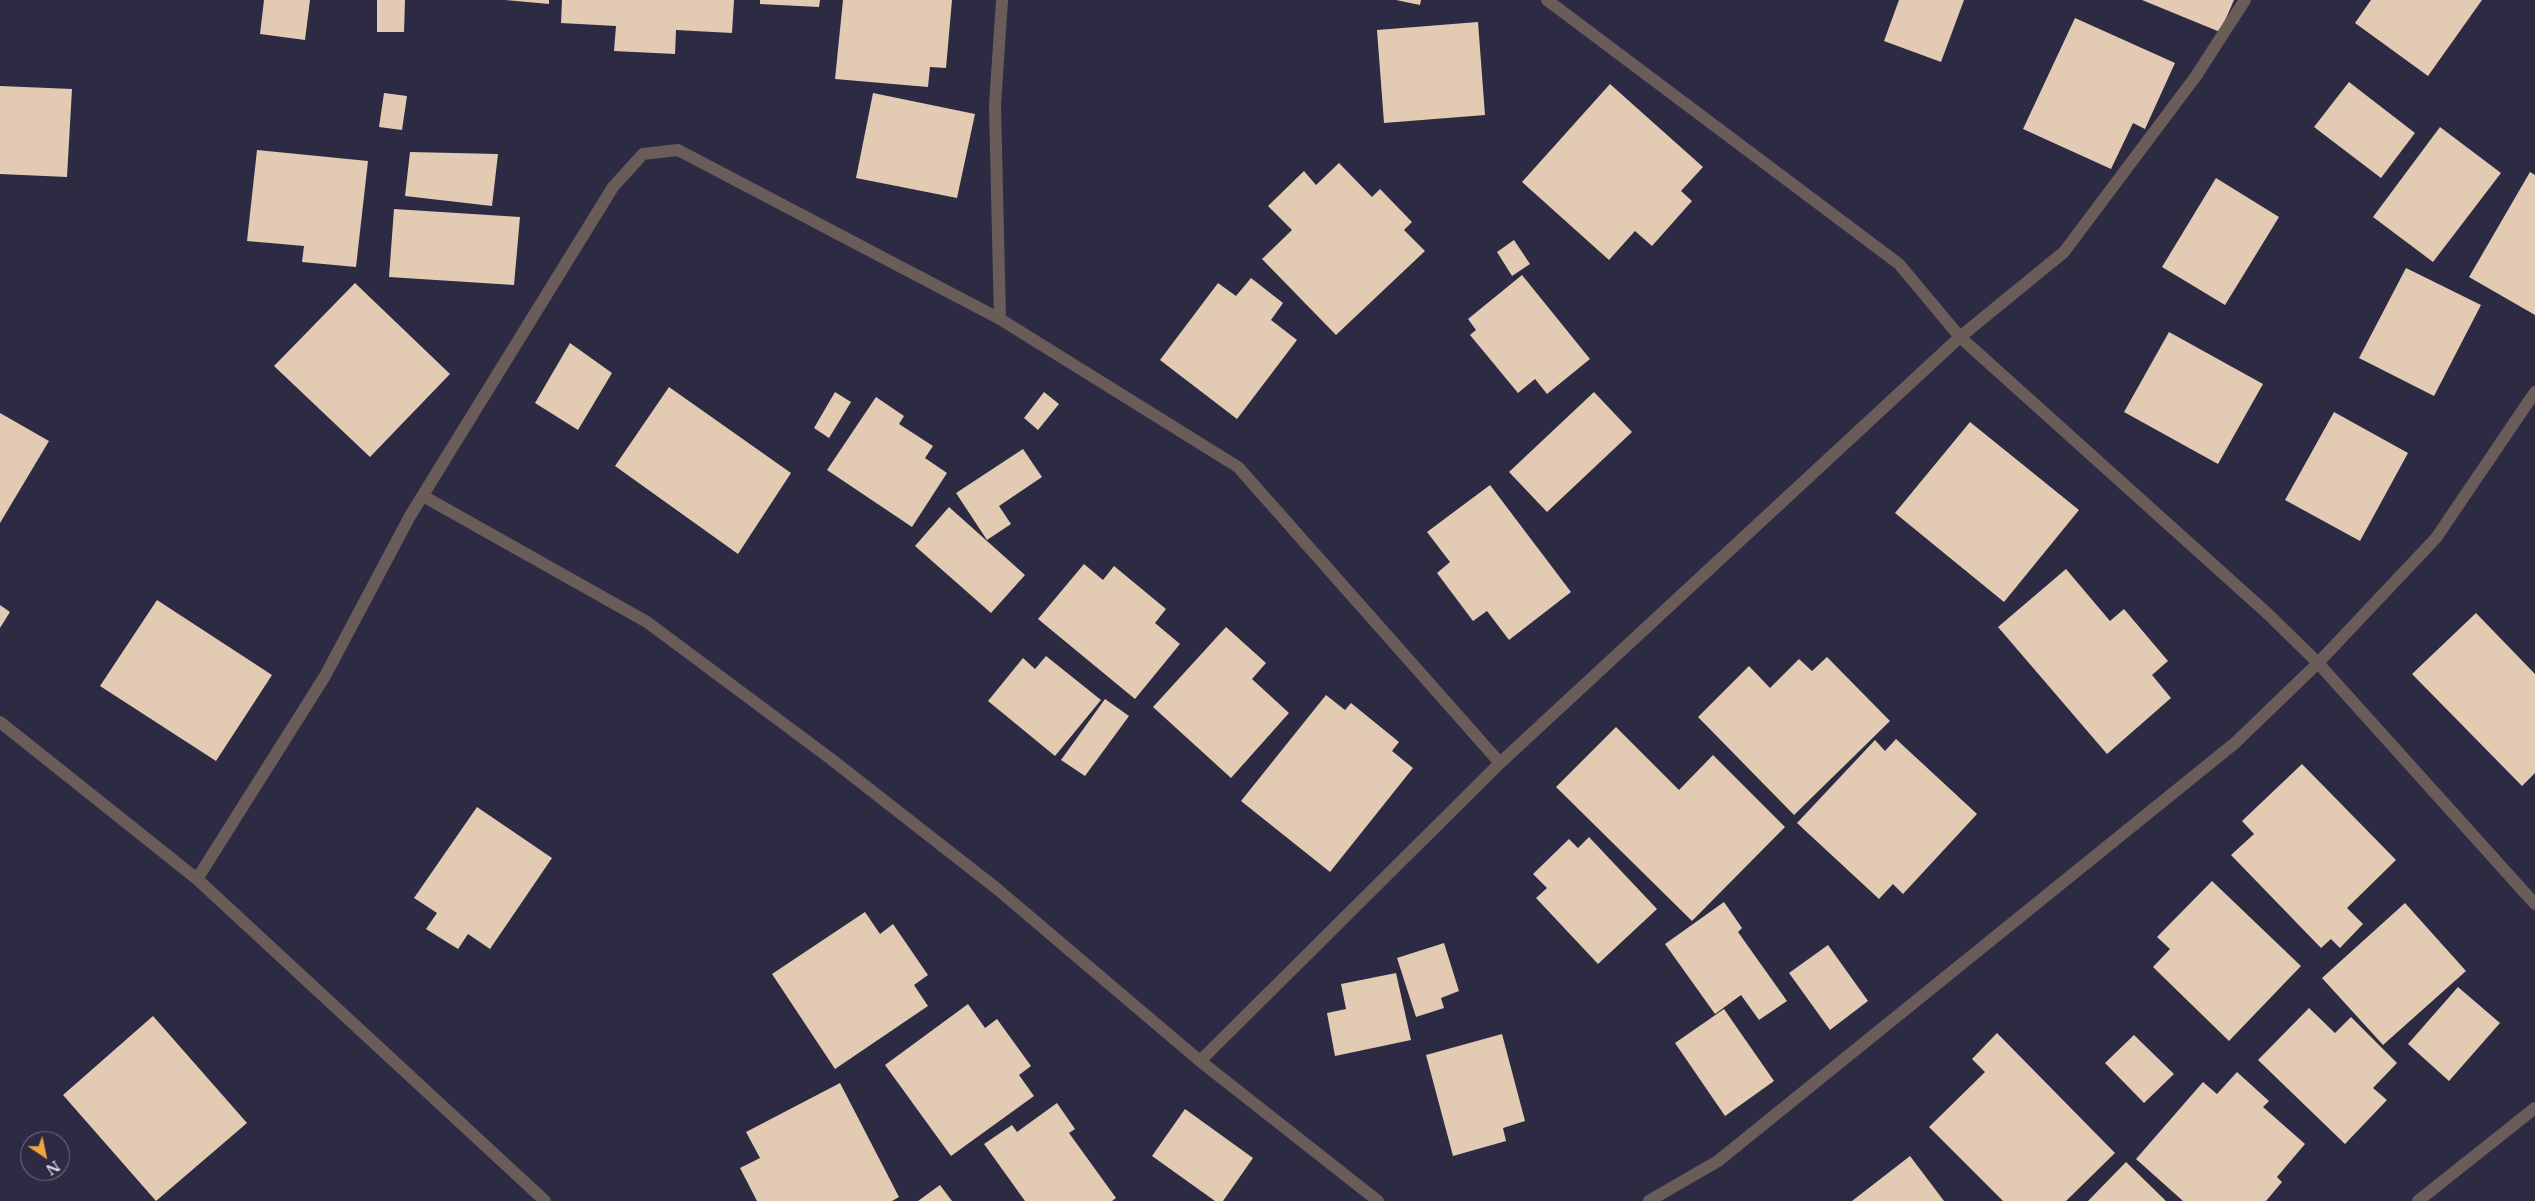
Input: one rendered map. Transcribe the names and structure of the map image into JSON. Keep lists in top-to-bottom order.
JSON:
{
  "north": "bottom right"
}
